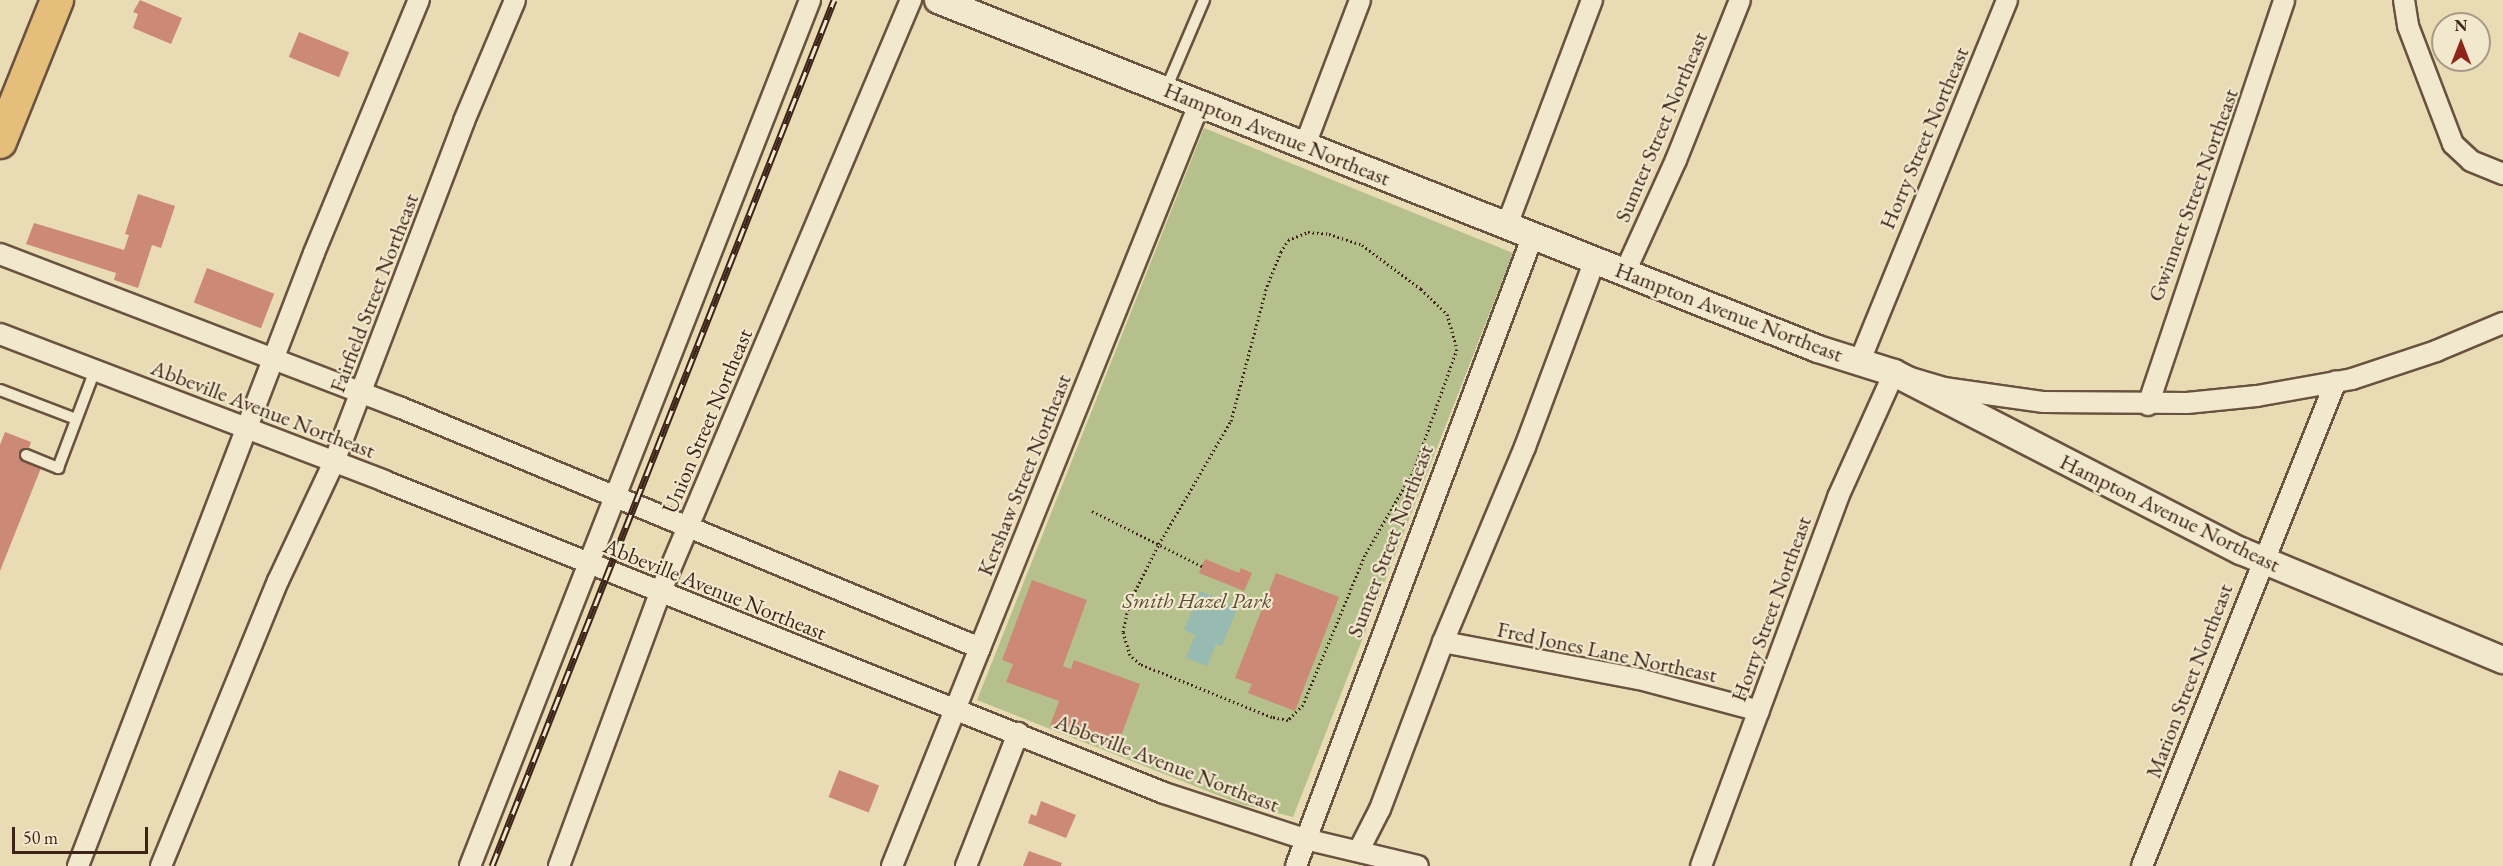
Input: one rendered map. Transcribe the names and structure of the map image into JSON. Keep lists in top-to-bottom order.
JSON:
{
  "streets": {
    "street": [
      "Sumter Street Northeast",
      "Hampton Avenue Northeast",
      "Horry Street Northeast",
      "Gwinnett Street Northeast",
      "Fairfield Street Northeast",
      "Abbeville Avenue Northeast",
      "Union Street Northeast",
      "Kershaw Street Northeast",
      "Fred Jones Lane Northeast",
      "Marion Street Northeast"
    ]
  },
  "crossings": [
    ["Sumter Street Northeast", "Hampton Avenue Northeast"],
    ["Sumter Street Northeast", "Abbeville Avenue Northeast"],
    ["Hampton Avenue Northeast", "Horry Street Northeast"],
    ["Hampton Avenue Northeast", "Kershaw Street Northeast"],
    ["Hampton Avenue Northeast", "Marion Street Northeast"],
    ["Horry Street Northeast", "Fred Jones Lane Northeast"],
    ["Fairfield Street Northeast", "Abbeville Avenue Northeast"],
    ["Abbeville Avenue Northeast", "Union Street Northeast"],
    ["Abbeville Avenue Northeast", "Kershaw Street Northeast"]
  ],
  "parks": ["Smith Hazel Park"],
  "scale_bar": "50 m",
  "north": "top"
}
